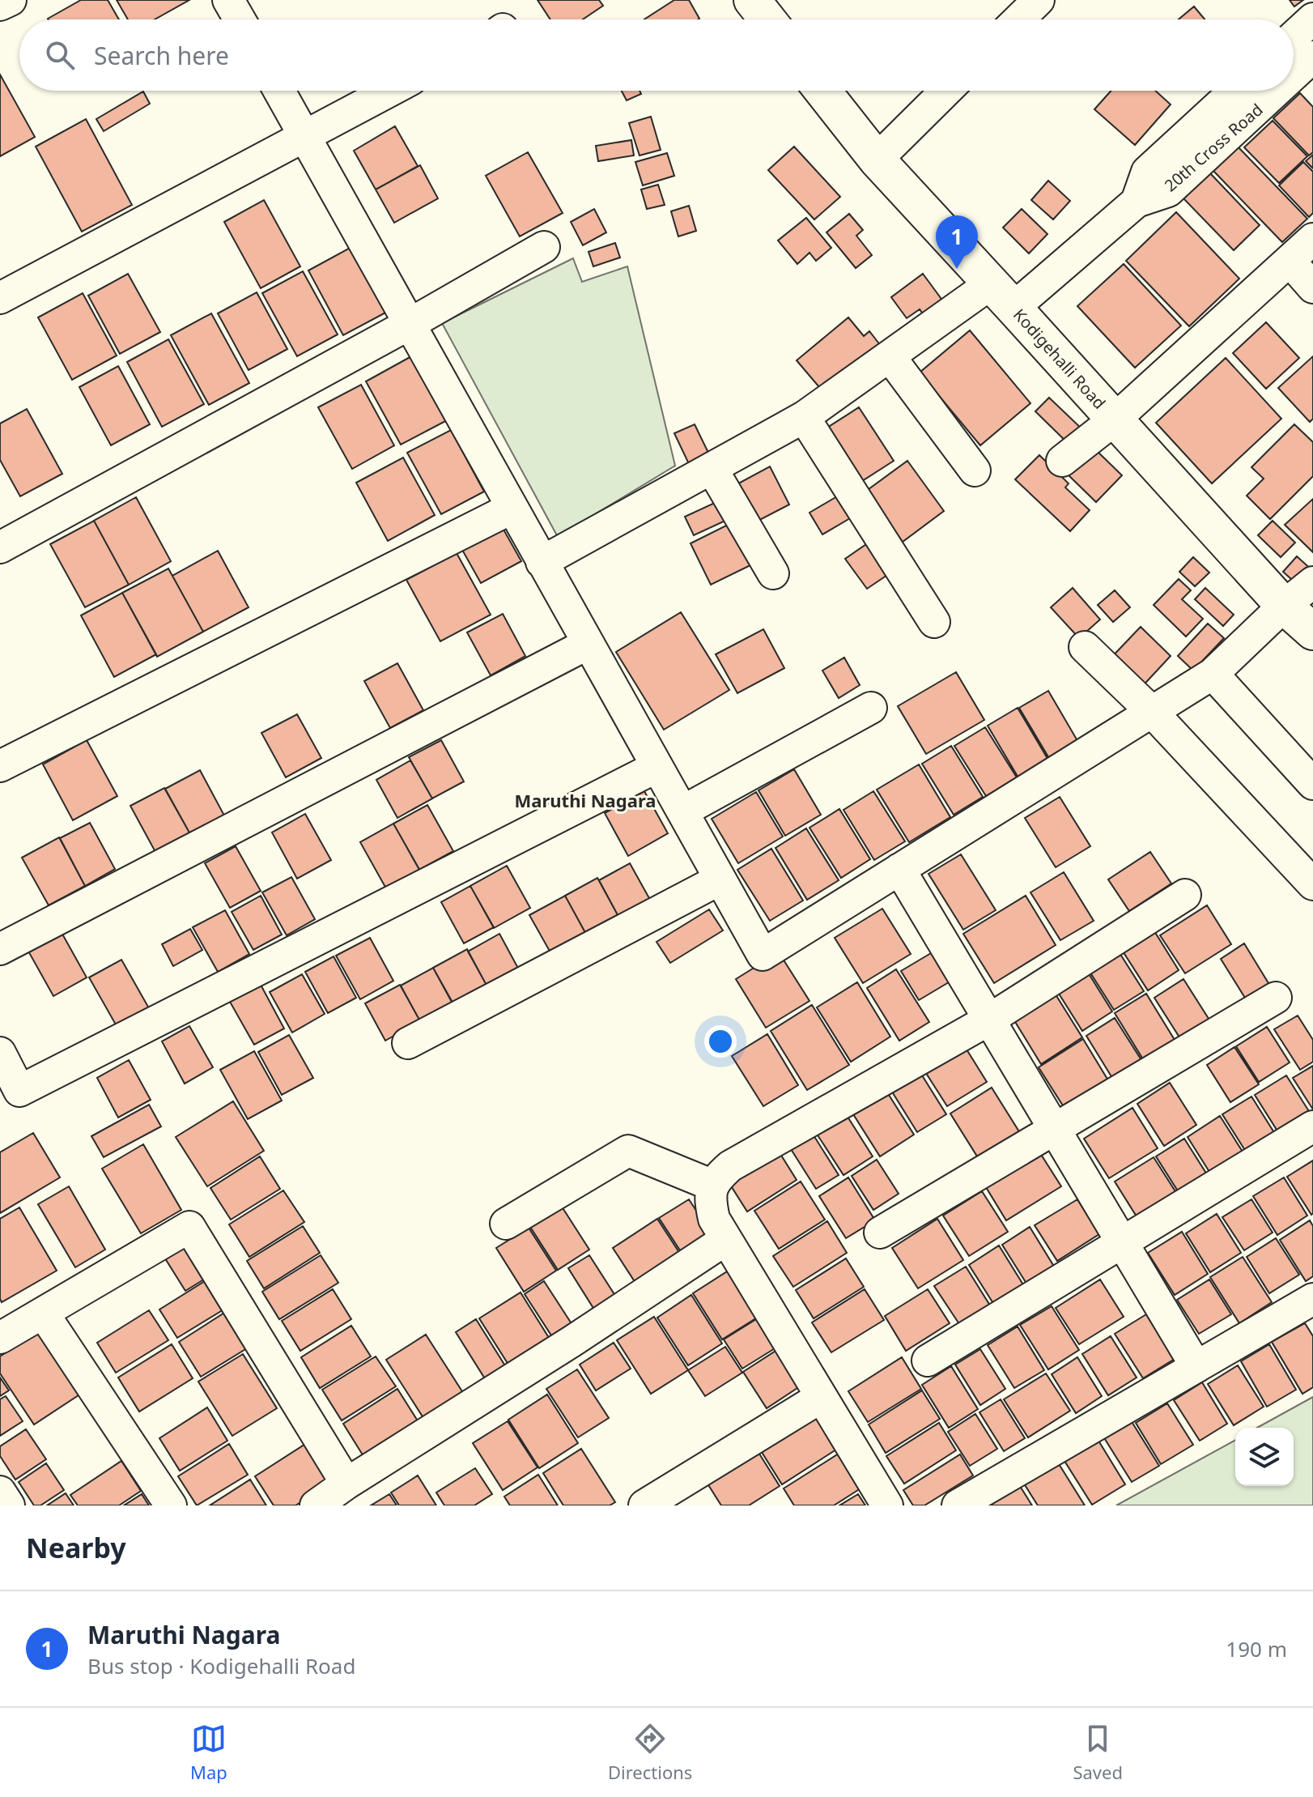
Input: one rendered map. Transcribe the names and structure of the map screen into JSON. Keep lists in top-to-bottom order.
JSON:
{
  "streets": {
    "main road": ["Kodigehalli Road"],
    "street": ["20th Cross Road"]
  },
  "crossings": [
    ["20th Cross Road", "Kodigehalli Road"]
  ],
  "districts": ["Maruthi Nagara"],
  "page": {
    "search": "Search here",
    "pins": "1",
    "heading": "Nearby",
    "list": [
      {
        "mark": "1",
        "name": "Maruthi Nagara",
        "note": "Bus stop · Kodigehalli Road",
        "value": "190 m"
      }
    ],
    "nav": ["Map", "Directions", "Saved"]
  }
}
